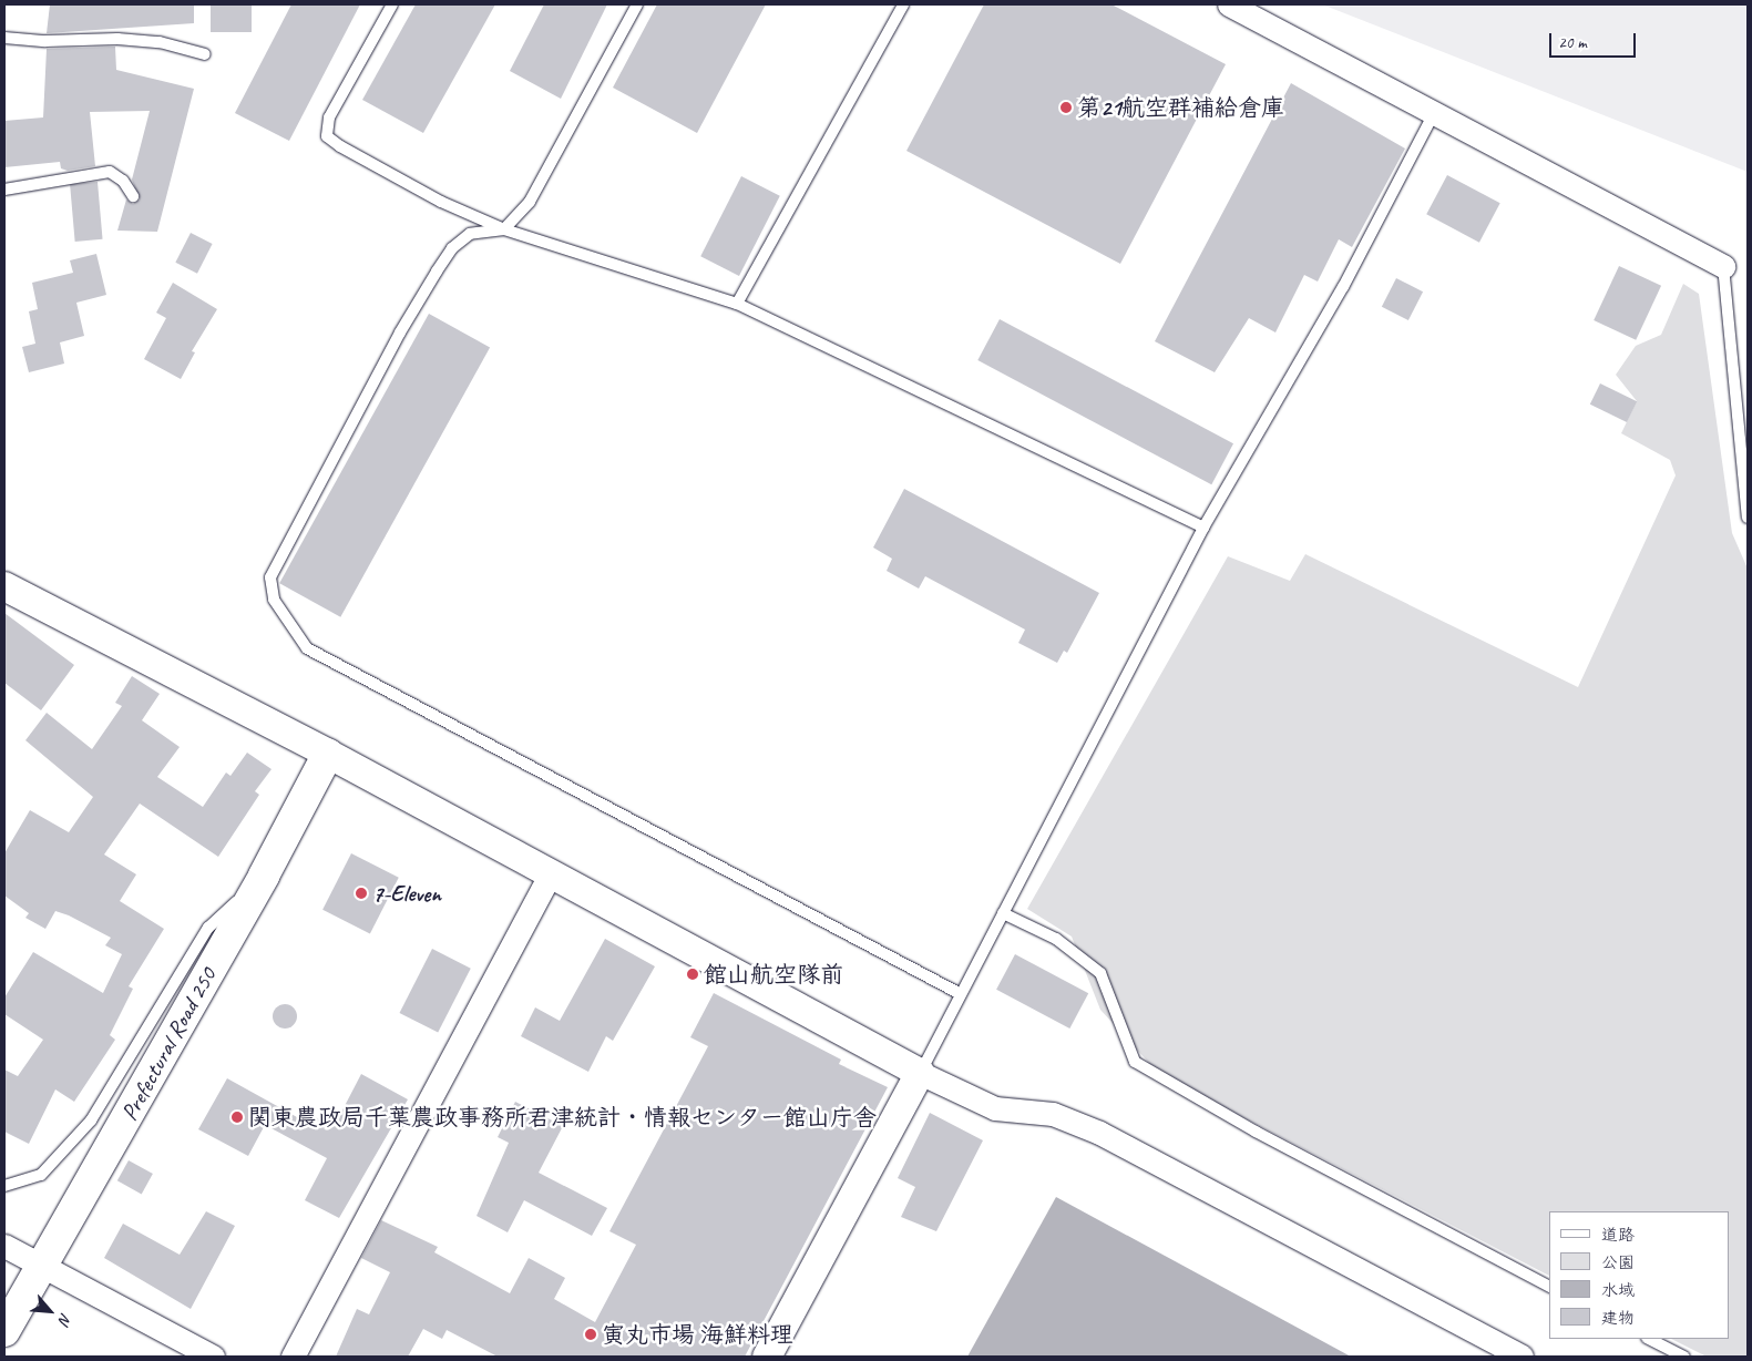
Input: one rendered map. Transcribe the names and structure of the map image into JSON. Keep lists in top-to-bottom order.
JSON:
{
  "streets": {
    "main road": ["Prefectural Road 250"]
  },
  "places": [
    "第21航空群補給倉庫",
    "7-Eleven",
    "館山航空隊前",
    "関東農政局千葉農政事務所君津統計・情報センター館山庁舎",
    "寅丸市場 海鮮料理"
  ],
  "legend": [
    "道路",
    "公園",
    "水域",
    "建物"
  ],
  "scale_bar": "20 m",
  "north": "bottom right"
}
